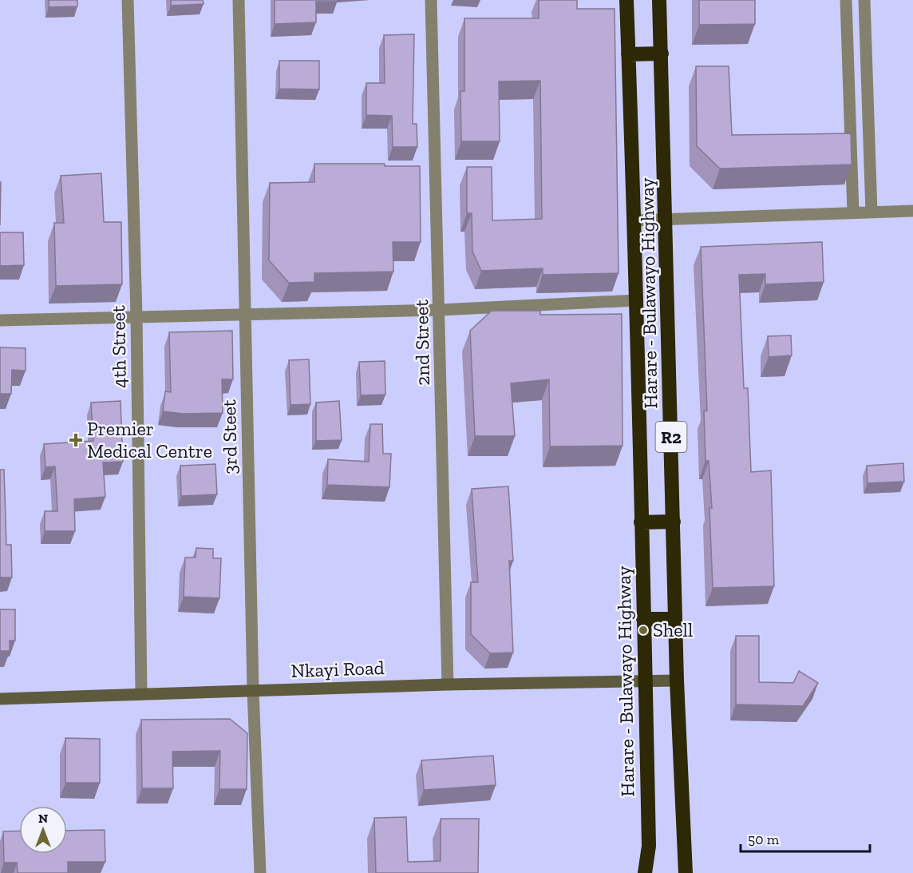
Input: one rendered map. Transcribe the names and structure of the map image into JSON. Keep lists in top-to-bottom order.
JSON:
{
  "streets": {
    "highway": ["Harare - Bulawayo Highway", "R2"],
    "main road": ["Nkayi Road"],
    "street": ["2nd Street", "4th Street", "3rd Steet"]
  },
  "crossings": [
    ["Harare - Bulawayo Highway", "Nkayi Road"],
    ["2nd Street", "Nkayi Road"],
    ["4th Street", "Nkayi Road"],
    ["3rd Steet", "Nkayi Road"]
  ],
  "places": {
    "health": ["Premier Medical Centre"],
    "other": ["Shell"]
  },
  "scale_bar": "50 m",
  "north": "top"
}
